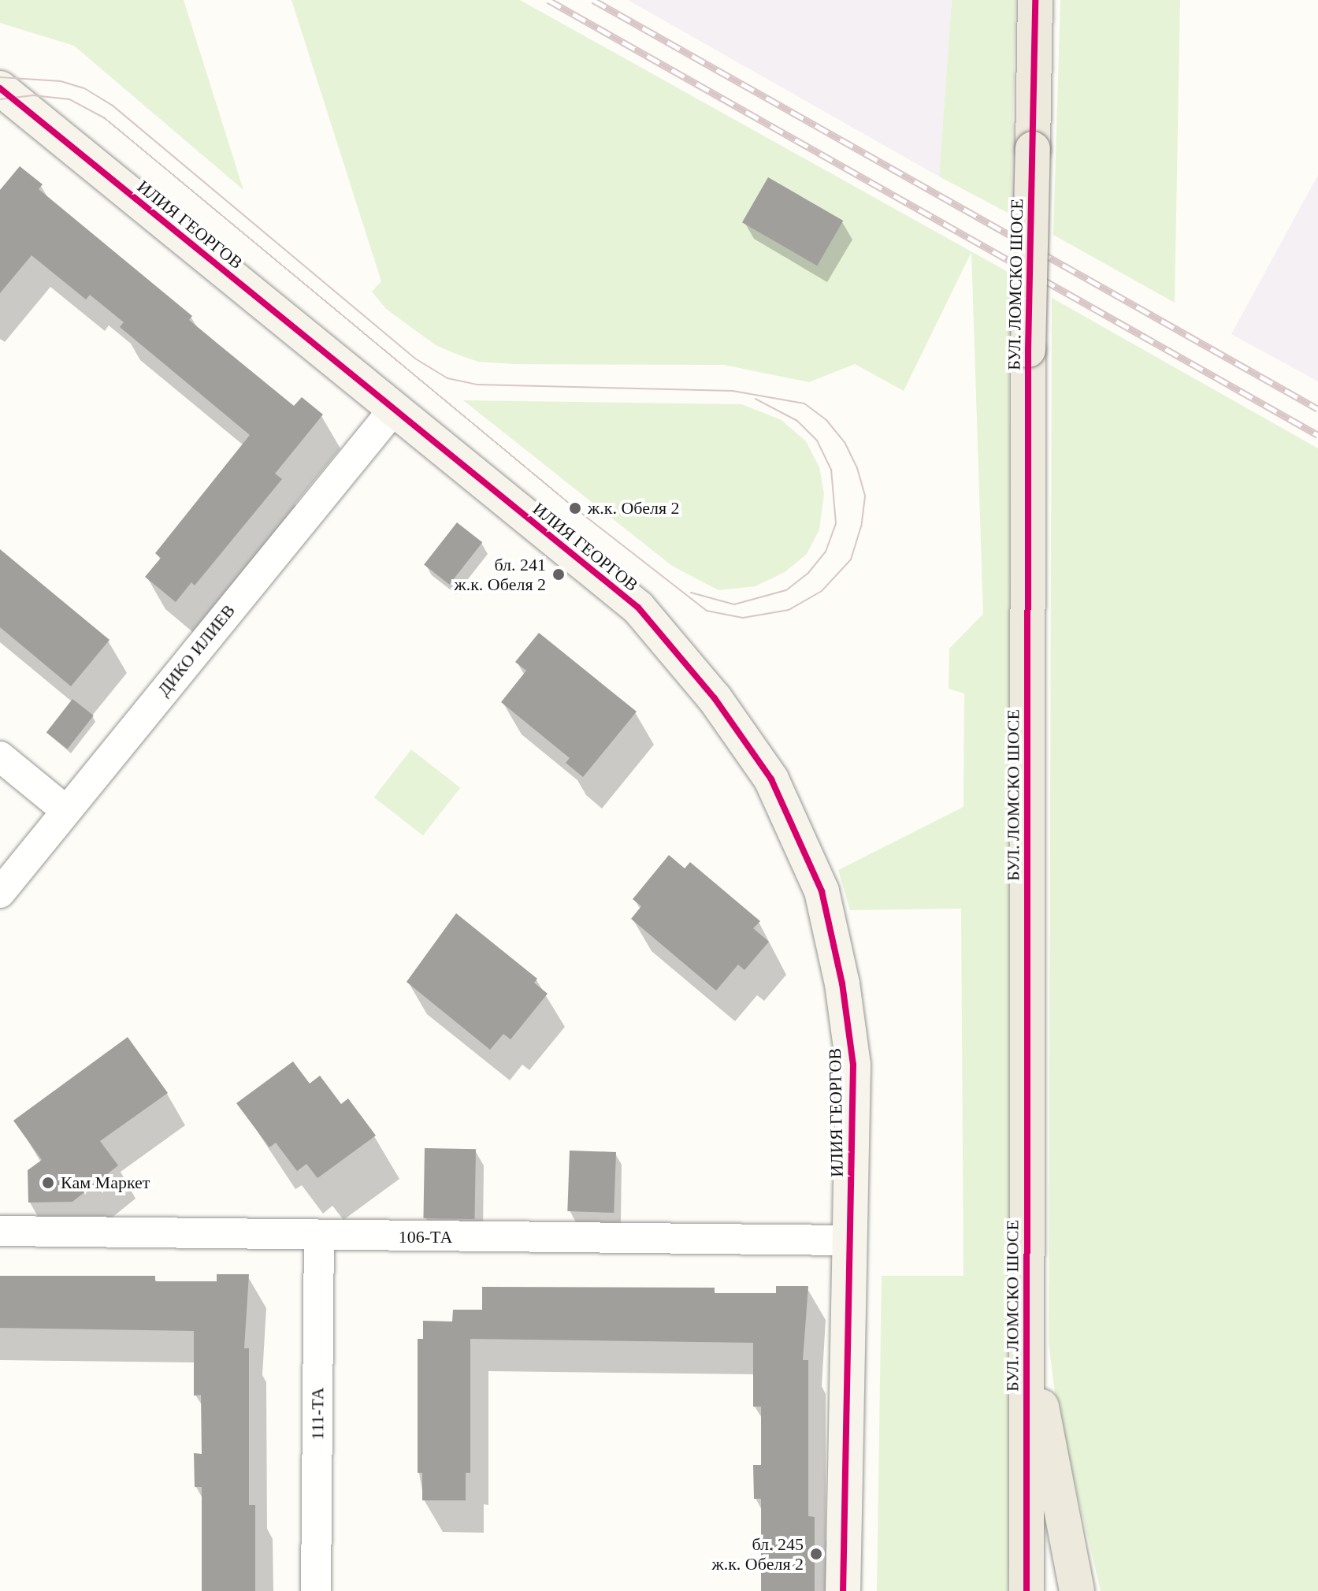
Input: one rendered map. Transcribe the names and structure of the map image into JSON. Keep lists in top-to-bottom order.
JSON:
{
  "streets": {
    "main road": ["БУЛ. ЛОМСКО ШОСЕ"],
    "street": [
      "ИЛИЯ ГЕОРГОВ",
      "ДИКО ИЛИЕВ",
      "106-ТА",
      "111-ТА"
    ]
  },
  "crossings": [
    ["ИЛИЯ ГЕОРГОВ", "ДИКО ИЛИЕВ"],
    ["ИЛИЯ ГЕОРГОВ", "106-ТА"],
    ["106-ТА", "111-ТА"]
  ],
  "places": [
    "ж.к. Обеля 2",
    "бл. 241 ж.к. Обеля 2",
    "Кам Маркет",
    "бл. 245 ж.к. Обеля 2"
  ]
}
